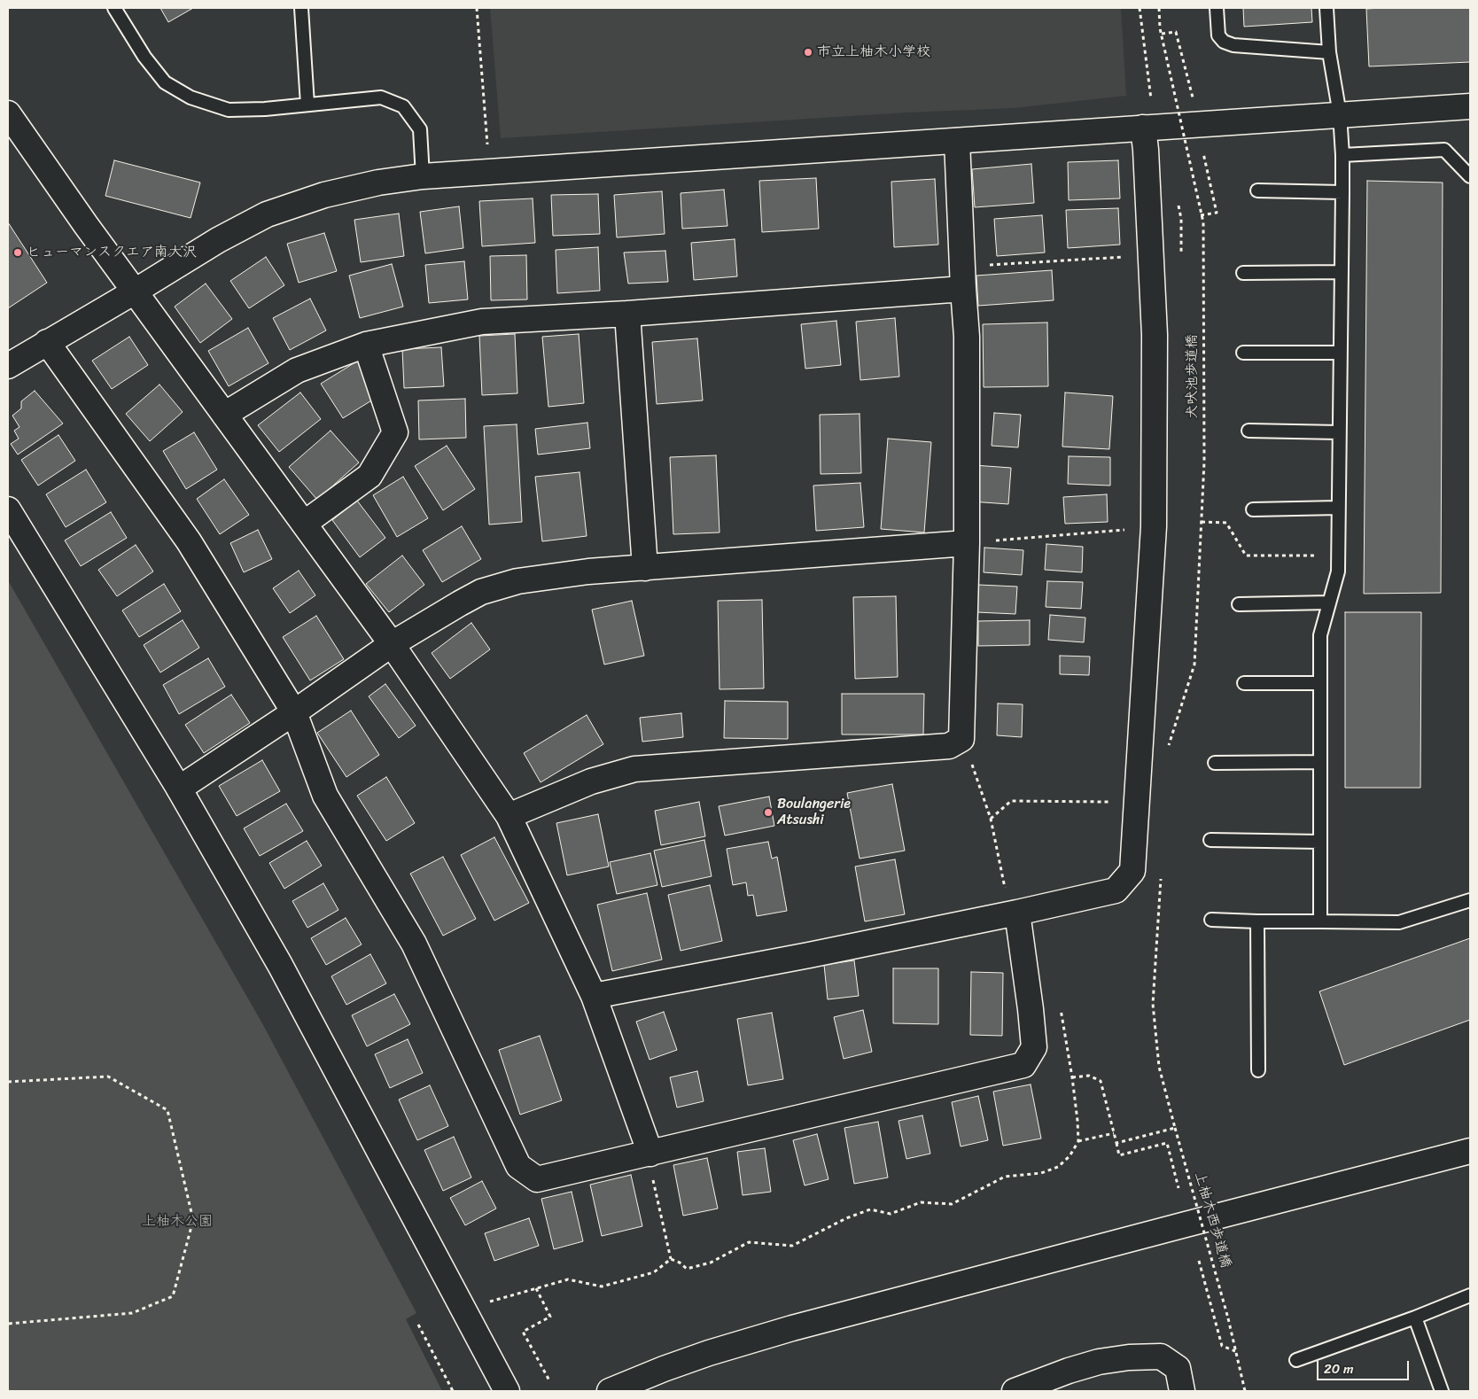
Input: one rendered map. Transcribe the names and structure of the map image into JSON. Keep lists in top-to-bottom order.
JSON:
{
  "streets": {
    "path": ["犬吠池歩道橋", "上柚木西歩道橋"]
  },
  "parks": ["上柚木公園"],
  "places": ["市立上柚木小学校", "ヒューマンスクエア南大沢", "Boulangerie Atsushi"],
  "scale_bar": "20 m"
}
